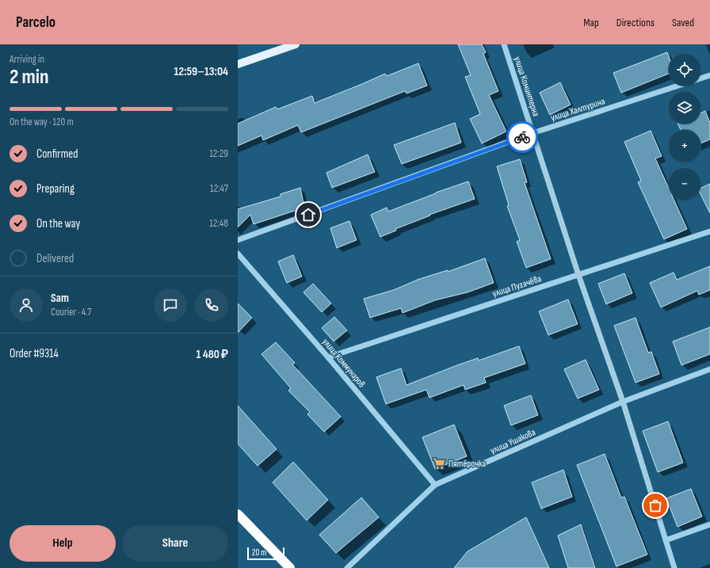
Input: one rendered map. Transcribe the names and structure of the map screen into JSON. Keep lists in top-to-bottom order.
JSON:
{
  "streets": {
    "street": [
      "улица Коминтерна",
      "улица Халтурина",
      "улица Пугачёва",
      "улица Коммунаров",
      "улица Ушакова"
    ]
  },
  "crossings": [
    ["улица Коминтерна", "улица Халтурина"],
    ["улица Коминтерна", "улица Пугачёва"],
    ["улица Коминтерна", "улица Ушакова"],
    ["улица Пугачёва", "улица Коммунаров"],
    ["улица Коммунаров", "улица Ушакова"]
  ],
  "places": {
    "supermarket": ["Пятёрочка"]
  },
  "scale_bar": "20 m",
  "page": {
    "header": "Parcelo",
    "nav": ["Map", "Directions", "Saved"],
    "heading": ["2 min", "Arriving in", "12:59–13:04"],
    "panel": [
      "Sam",
      "Courier · 4.7",
      "Order #9314",
      "1 480 ₽"
    ],
    "map_buttons": ["+", "−"],
    "bar": "On the way · 120 m",
    "list": [
      ["Confirmed", "12:29"],
      ["Preparing", "12:47"],
      ["On the way", "12:48"],
      "Delivered"
    ],
    "buttons": ["Help", "Share"],
    "scale": "20 m"
  }
}
